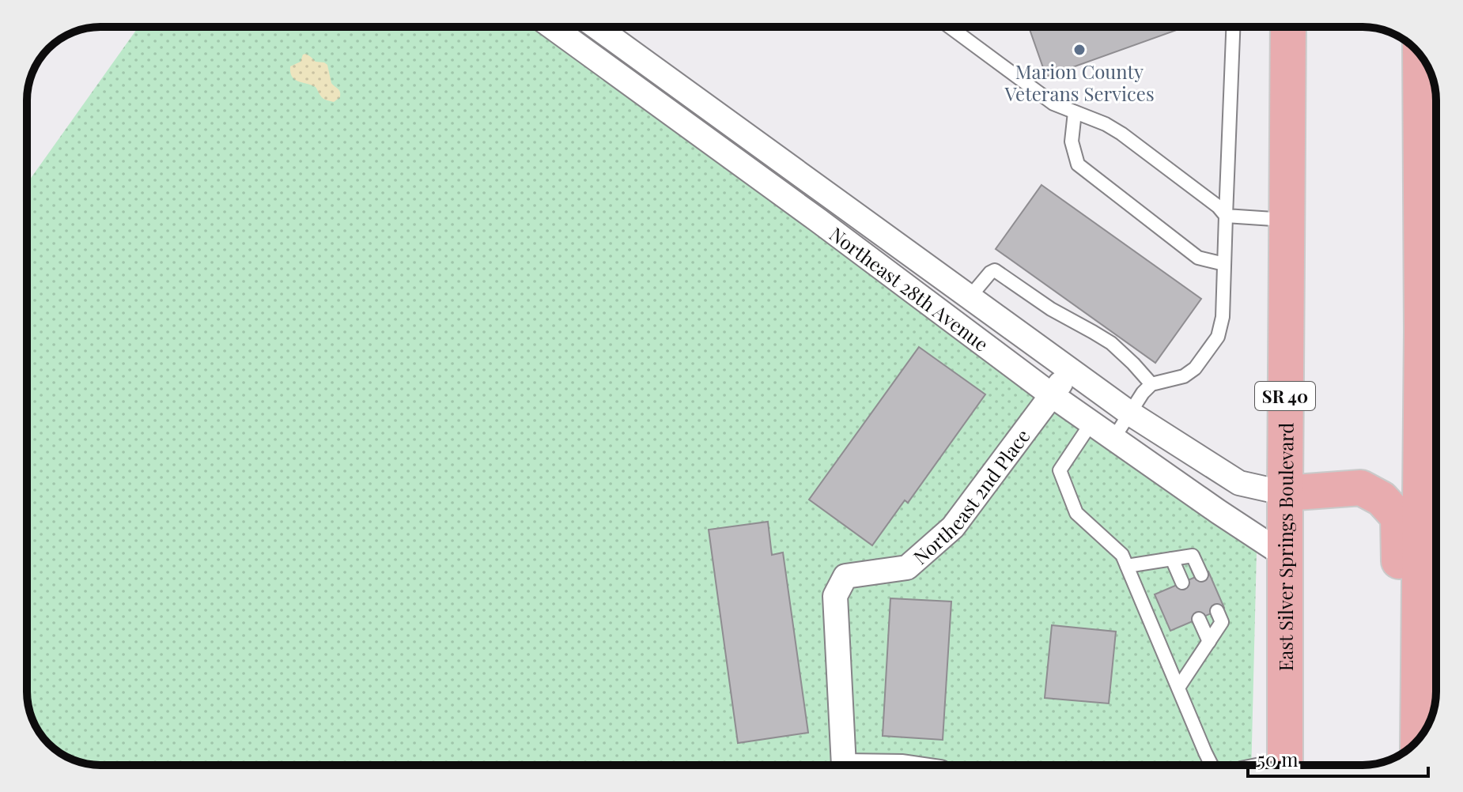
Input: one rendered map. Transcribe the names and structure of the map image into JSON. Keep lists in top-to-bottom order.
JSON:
{
  "streets": {
    "main road": ["SR 40", "East Silver Springs Boulevard"],
    "street": ["Northeast 28th Avenue", "Northeast 2nd Place"]
  },
  "crossings": [
    ["Northeast 28th Avenue", "Northeast 2nd Place"],
    ["Northeast 28th Avenue", "East Silver Springs Boulevard"]
  ],
  "places": ["Marion County Veterans Services"],
  "scale_bar": "50 m"
}
